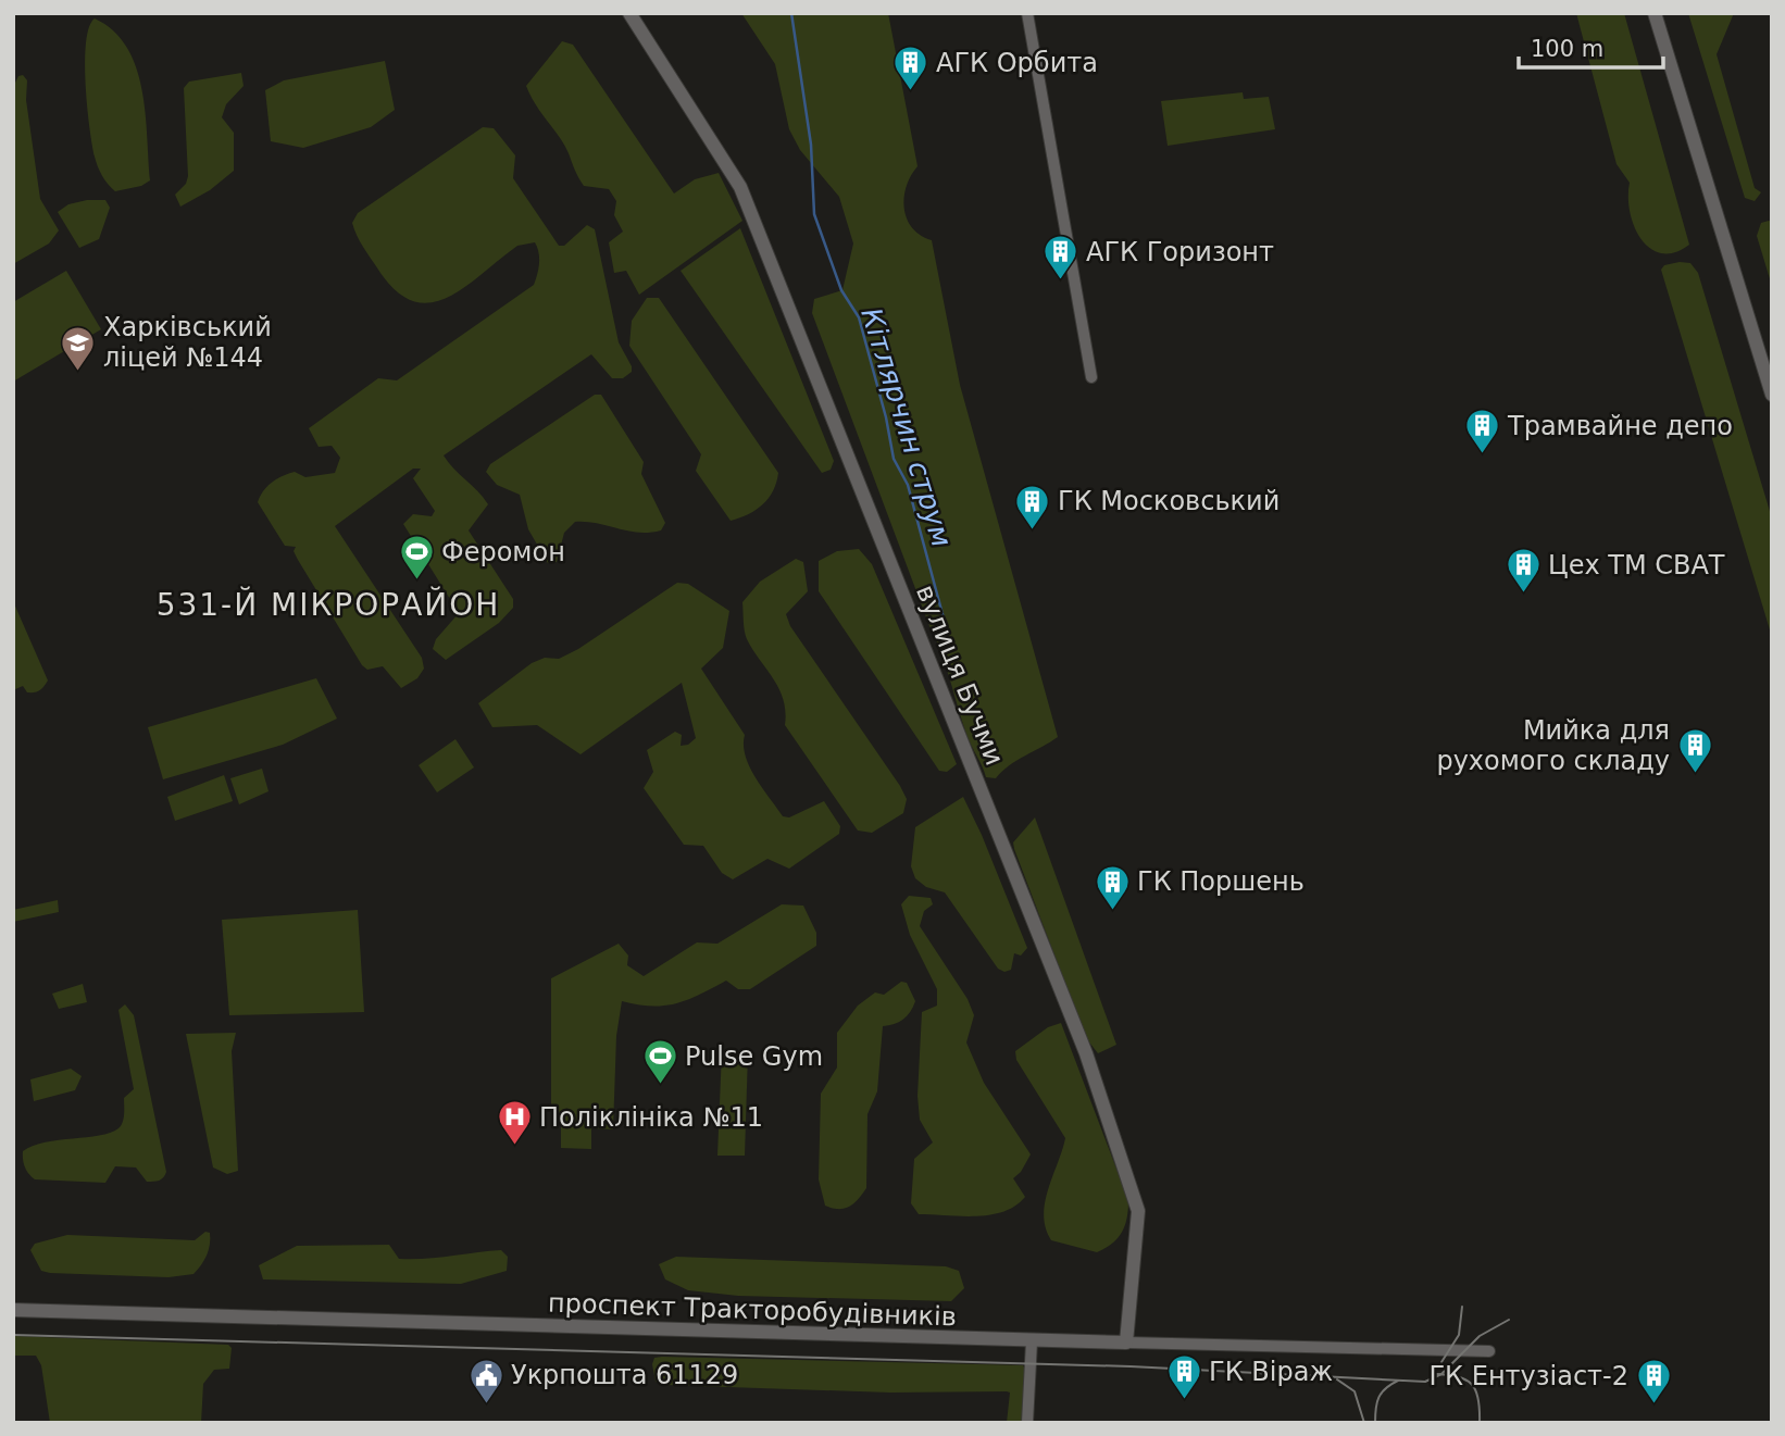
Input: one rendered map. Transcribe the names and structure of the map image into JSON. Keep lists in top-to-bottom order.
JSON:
{
  "streets": {
    "street": ["вулиця Бучми", "проспект Тракторобудівників"]
  },
  "crossings": [
    ["вулиця Бучми", "проспект Тракторобудівників"]
  ],
  "districts": ["531-Й МІКРОРАЙОН"],
  "water": ["Кітлярчин струм"],
  "places": {
    "building": [
      "АГК Орбита",
      "АГК Горизонт",
      "Трамвайне депо",
      "ГК Московський",
      "Цех ТМ СВАТ",
      "Мийка для рухомого складу",
      "ГК Поршень",
      "ГК Віраж",
      "ГК Ентузіаст-2"
    ],
    "school or university": ["Харківський ліцей №144"],
    "sports": ["Феромон", "Pulse Gym"],
    "hospital": ["Поліклініка №11"],
    "public building": ["Укрпошта 61129"]
  },
  "scale_bar": "100 m"
}
